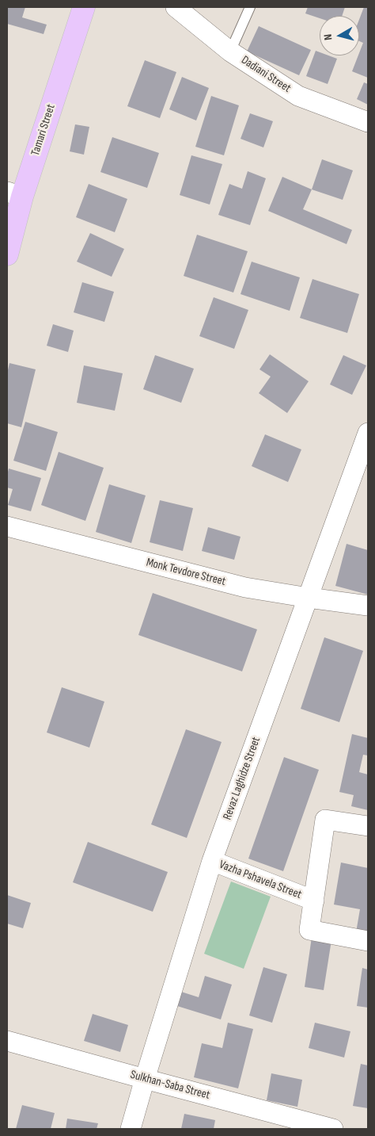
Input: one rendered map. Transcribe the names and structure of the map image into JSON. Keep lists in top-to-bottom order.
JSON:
{
  "streets": {
    "main road": ["Tamari Street"],
    "street": [
      "Dadiani Street",
      "Monk Tevdore Street",
      "Revaz Laghidze Street",
      "Vazha Pshavela Street",
      "Sulkhan-Saba Street"
    ]
  },
  "crossings": [
    ["Monk Tevdore Street", "Revaz Laghidze Street"],
    ["Revaz Laghidze Street", "Vazha Pshavela Street"],
    ["Revaz Laghidze Street", "Sulkhan-Saba Street"]
  ],
  "north": "left"
}
